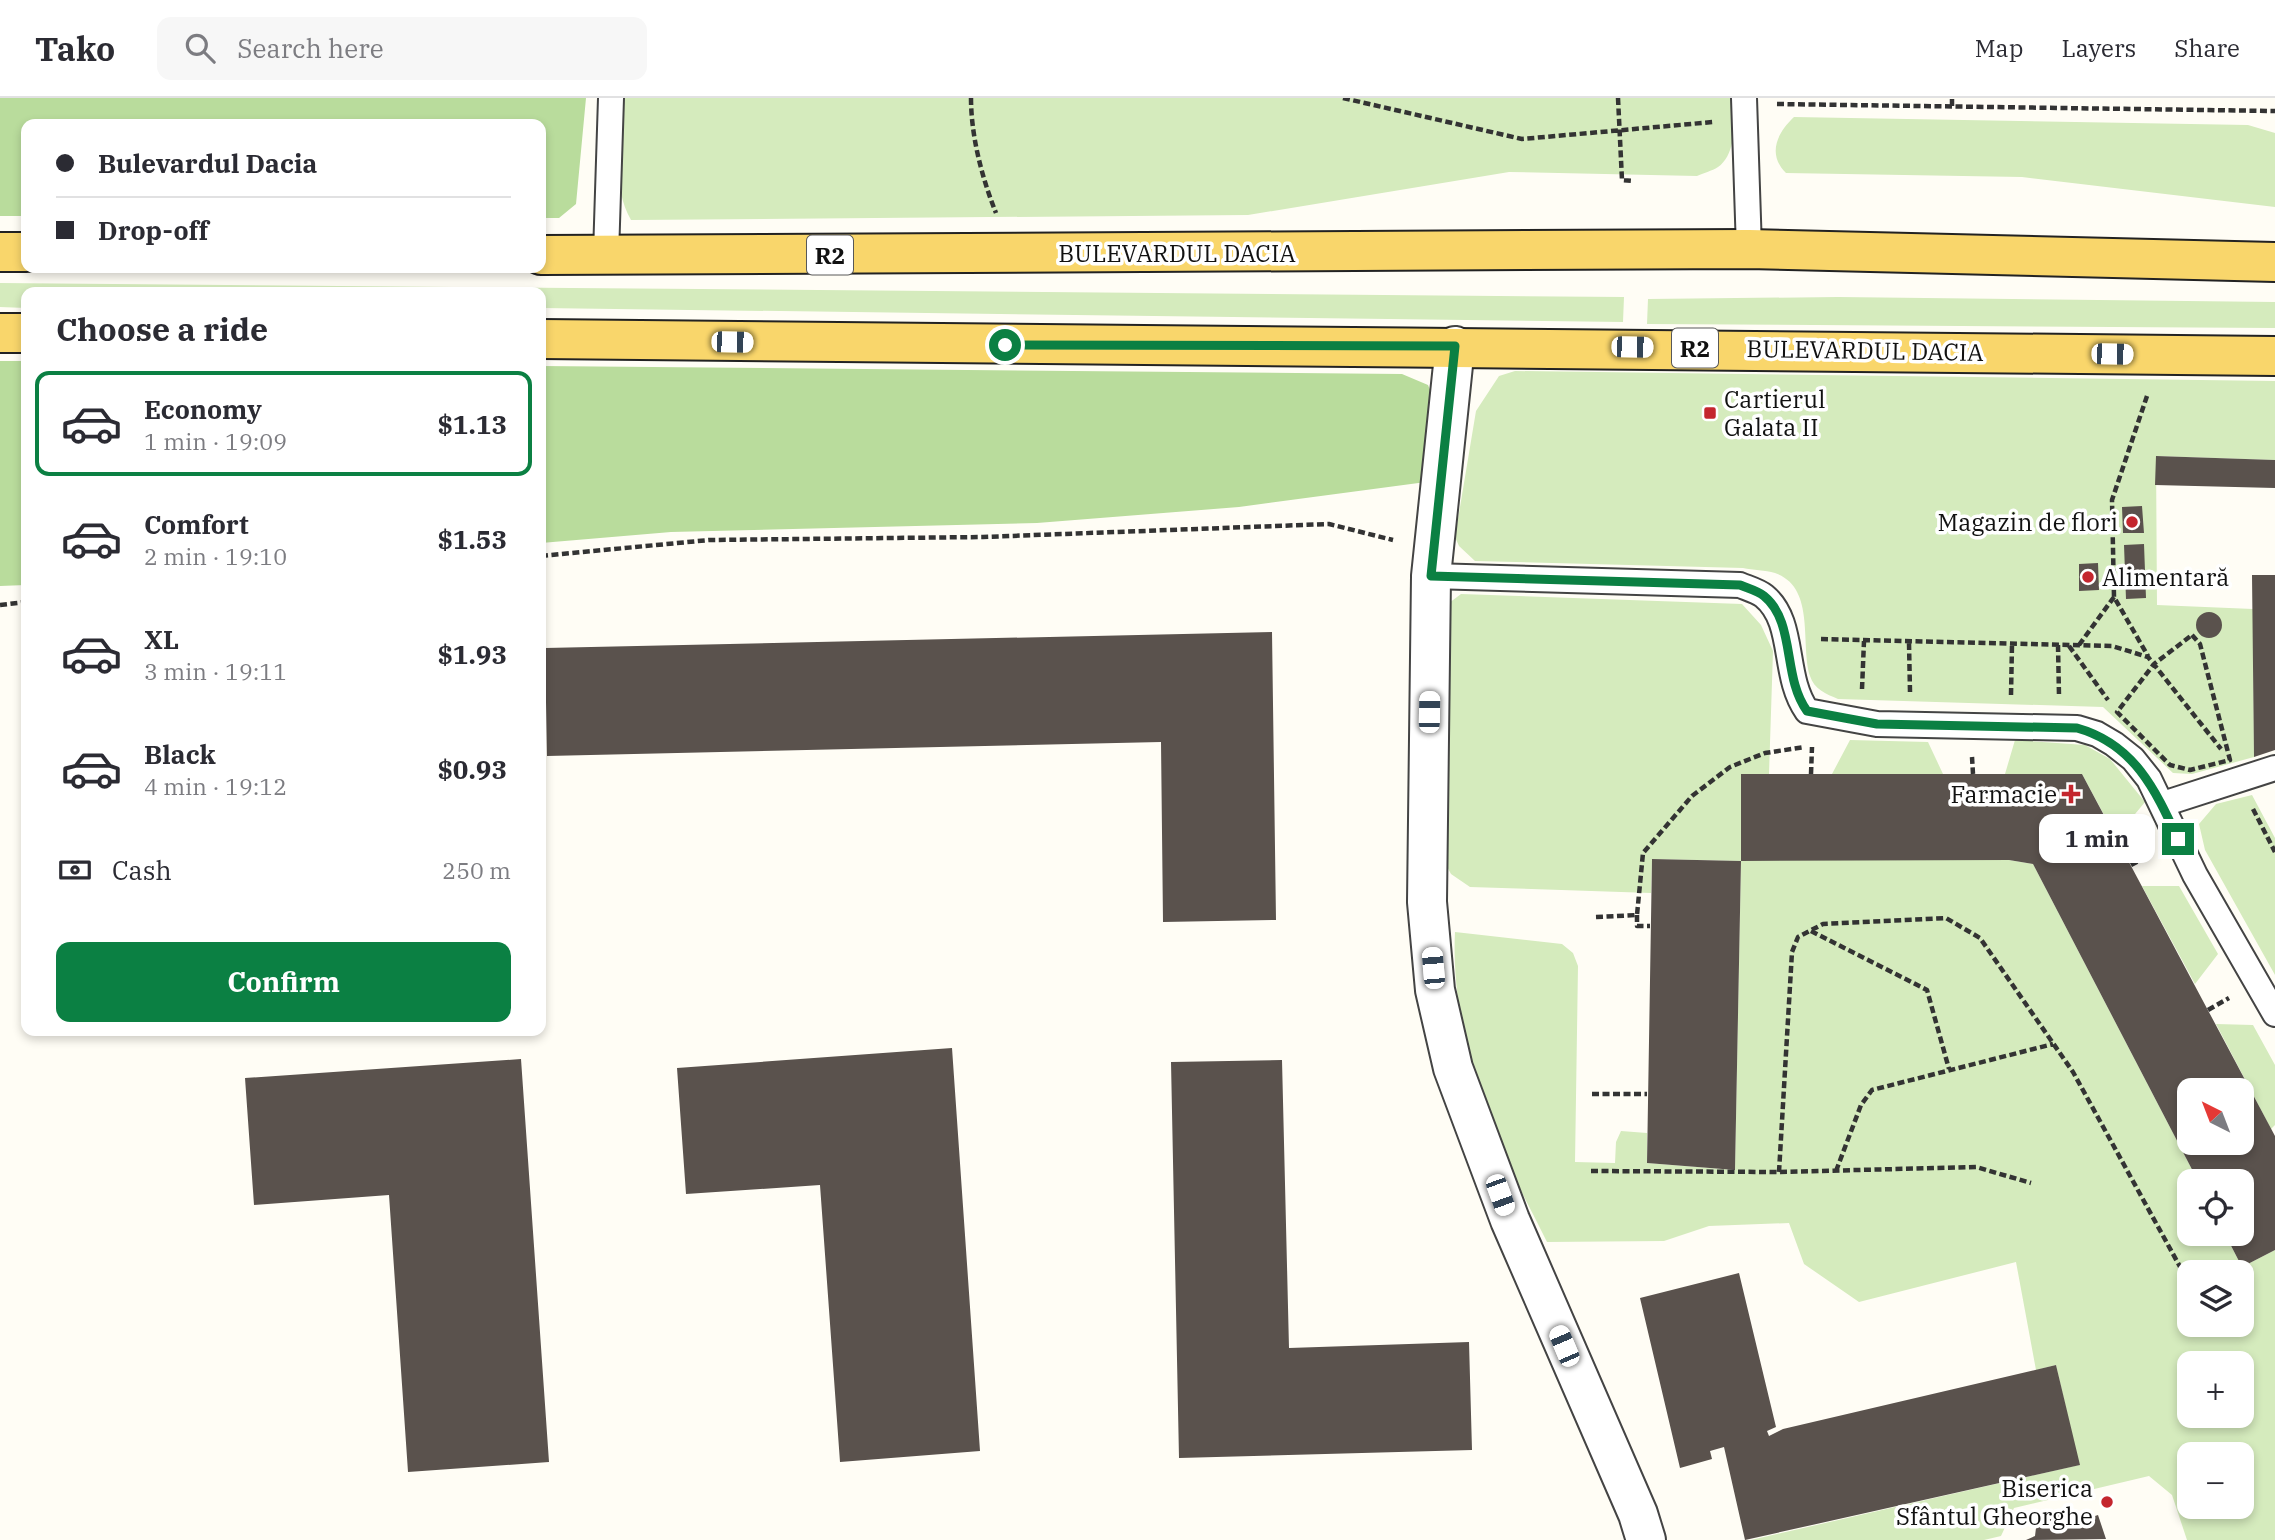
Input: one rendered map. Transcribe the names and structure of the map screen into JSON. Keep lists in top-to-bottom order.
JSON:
{
  "streets": {
    "main road": ["BULEVARDUL DACIA", "R2"]
  },
  "places": {
    "transit": ["Cartierul Galata II"],
    "other": ["Magazin de flori", "Alimentară", "Biserica Sfântul Gheorghe"],
    "health": ["Farmacie"]
  },
  "north": "top left",
  "page": {
    "header": "Tako",
    "search": "Search here",
    "nav": ["Map", "Layers", "Share"],
    "banner": ["Bulevardul Dacia", "Drop-off"],
    "heading": "Choose a ride",
    "list": [
      {
        "name": "Economy",
        "note": "1 min · 19:09",
        "value": "$1.13"
      },
      {
        "name": "Comfort",
        "note": "2 min · 19:10",
        "value": "$1.53"
      },
      {
        "name": "XL",
        "note": "3 min · 19:11",
        "value": "$1.93"
      },
      {
        "name": "Black",
        "note": "4 min · 19:12",
        "value": "$0.93"
      }
    ],
    "bubble": "1 min",
    "pay": ["Cash", "250 m"],
    "buttons": "Confirm",
    "map_buttons": ["+", "−"]
  }
}
